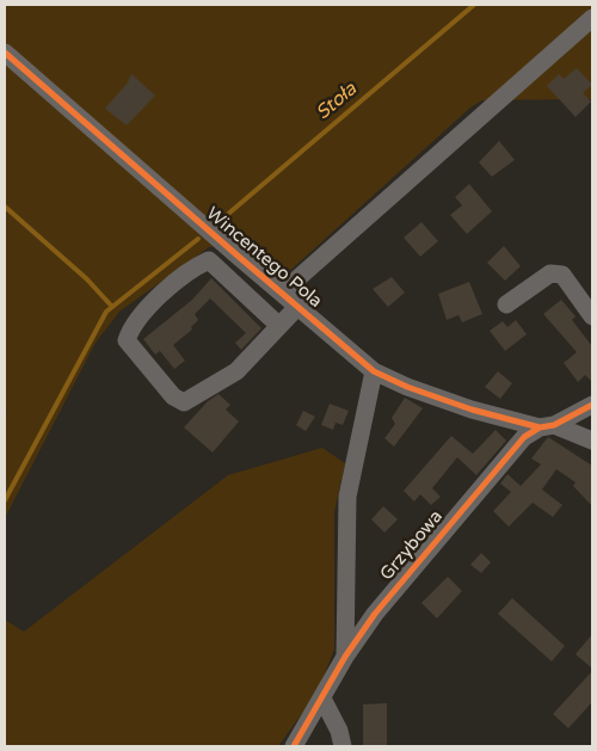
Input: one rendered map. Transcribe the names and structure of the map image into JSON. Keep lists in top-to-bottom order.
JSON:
{
  "streets": {
    "street": ["Wincentego Pola", "Grzybowa"]
  },
  "crossings": [
    ["Wincentego Pola", "Grzybowa"]
  ],
  "water": ["Stoła"]
}
